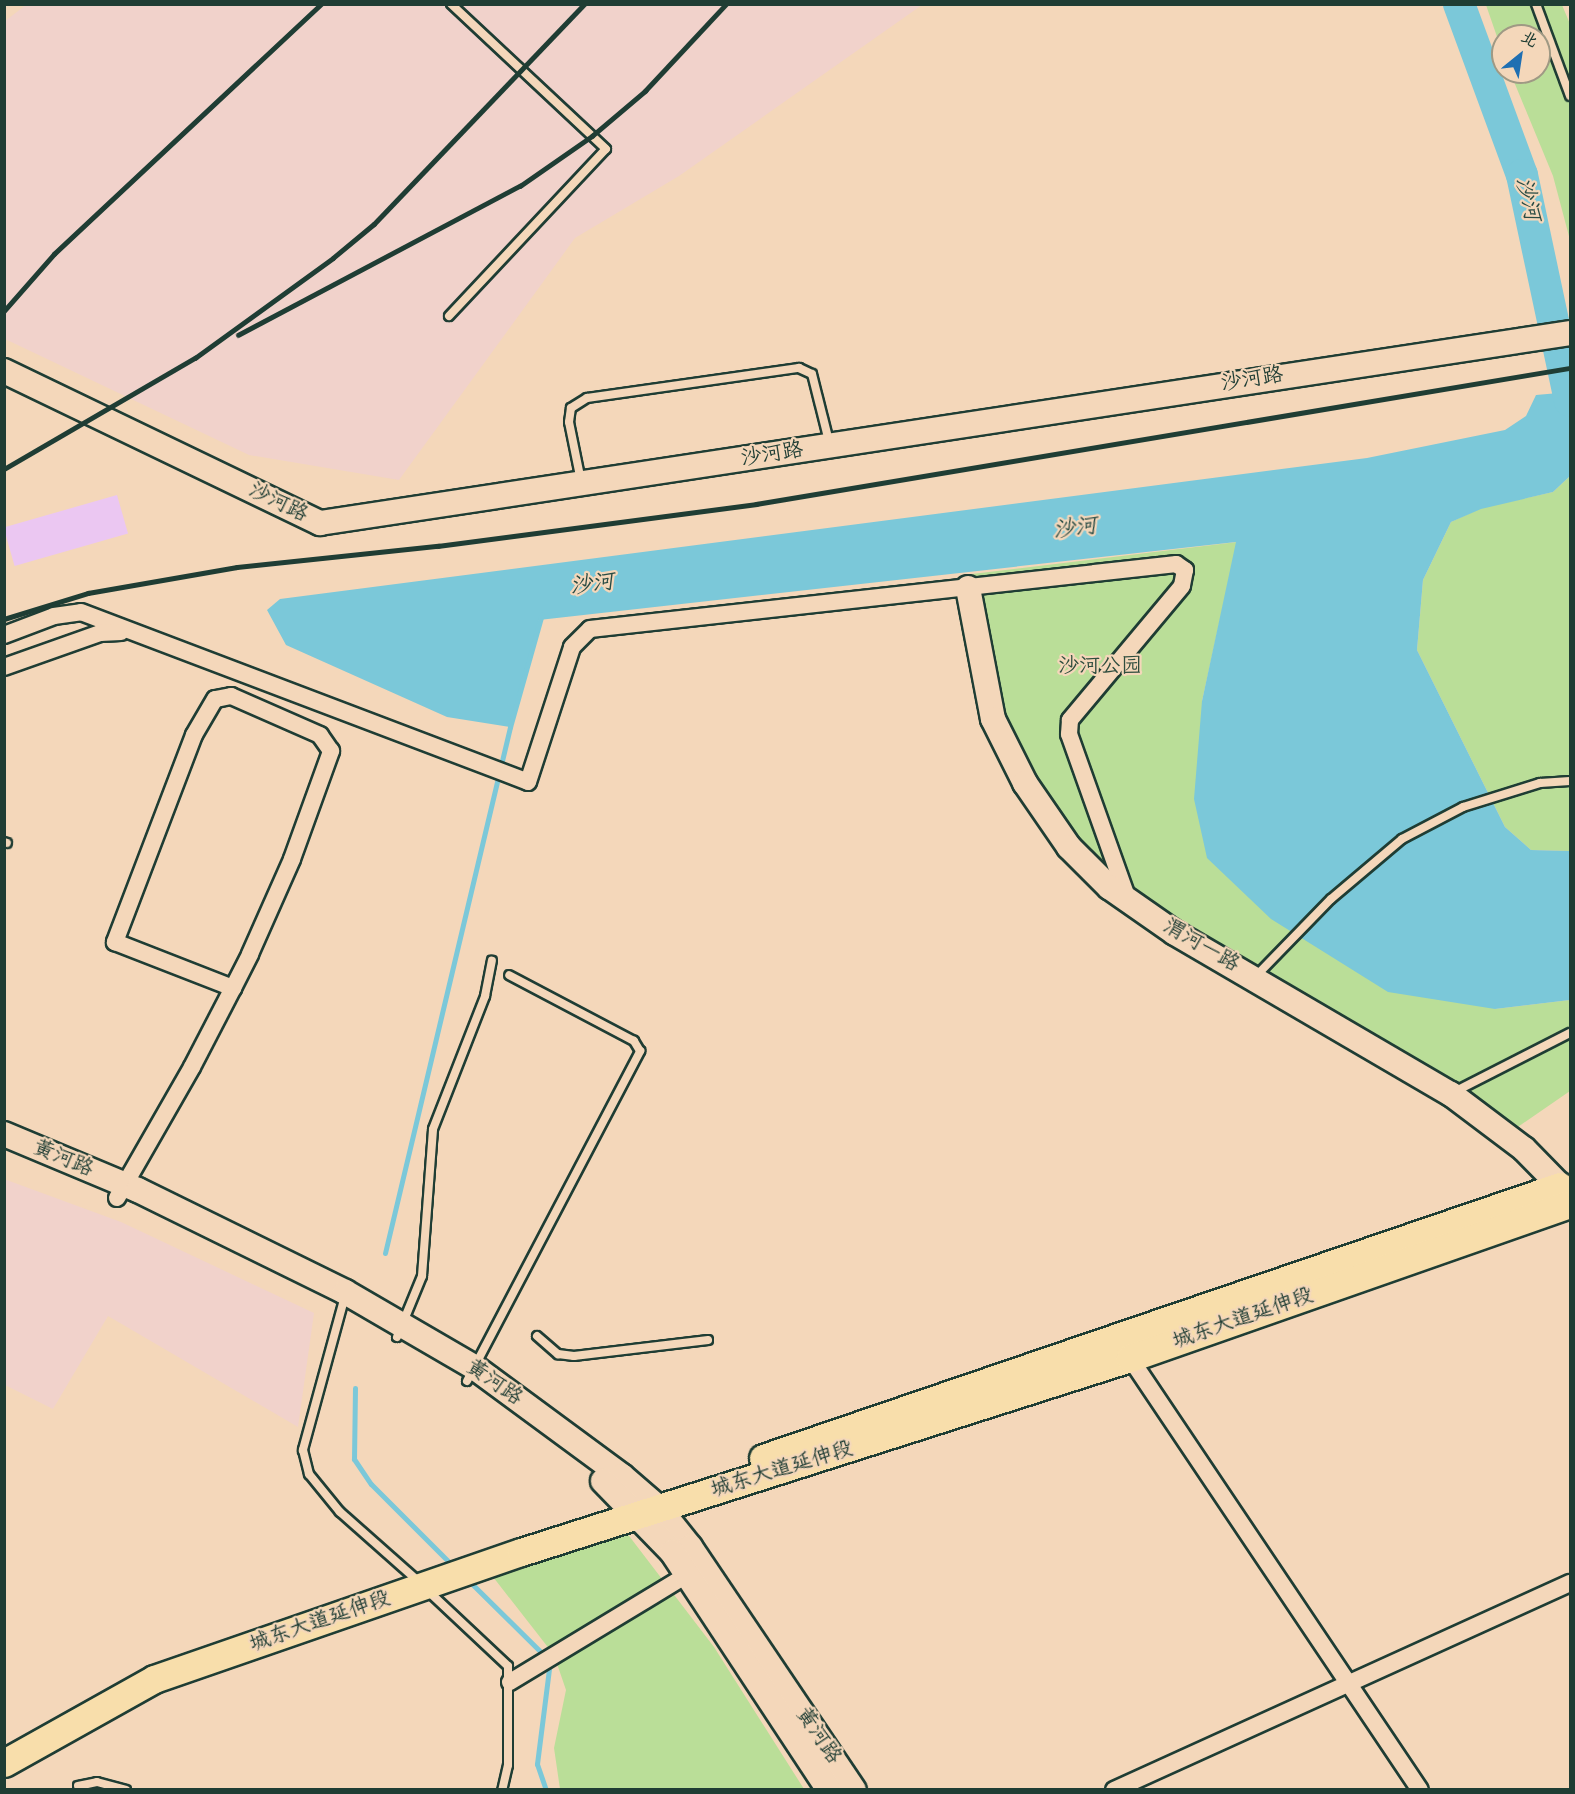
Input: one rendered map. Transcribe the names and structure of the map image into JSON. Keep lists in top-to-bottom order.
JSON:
{
  "streets": {
    "main road": [
      "沙河路",
      "渭河一路",
      "黄河路",
      "城东大道延伸段"
    ]
  },
  "crossings": [
    ["渭河一路", "城东大道延伸段"],
    ["黄河路", "城东大道延伸段"]
  ],
  "water": ["沙河"],
  "parks": ["沙河公园"],
  "north": "top right"
}
